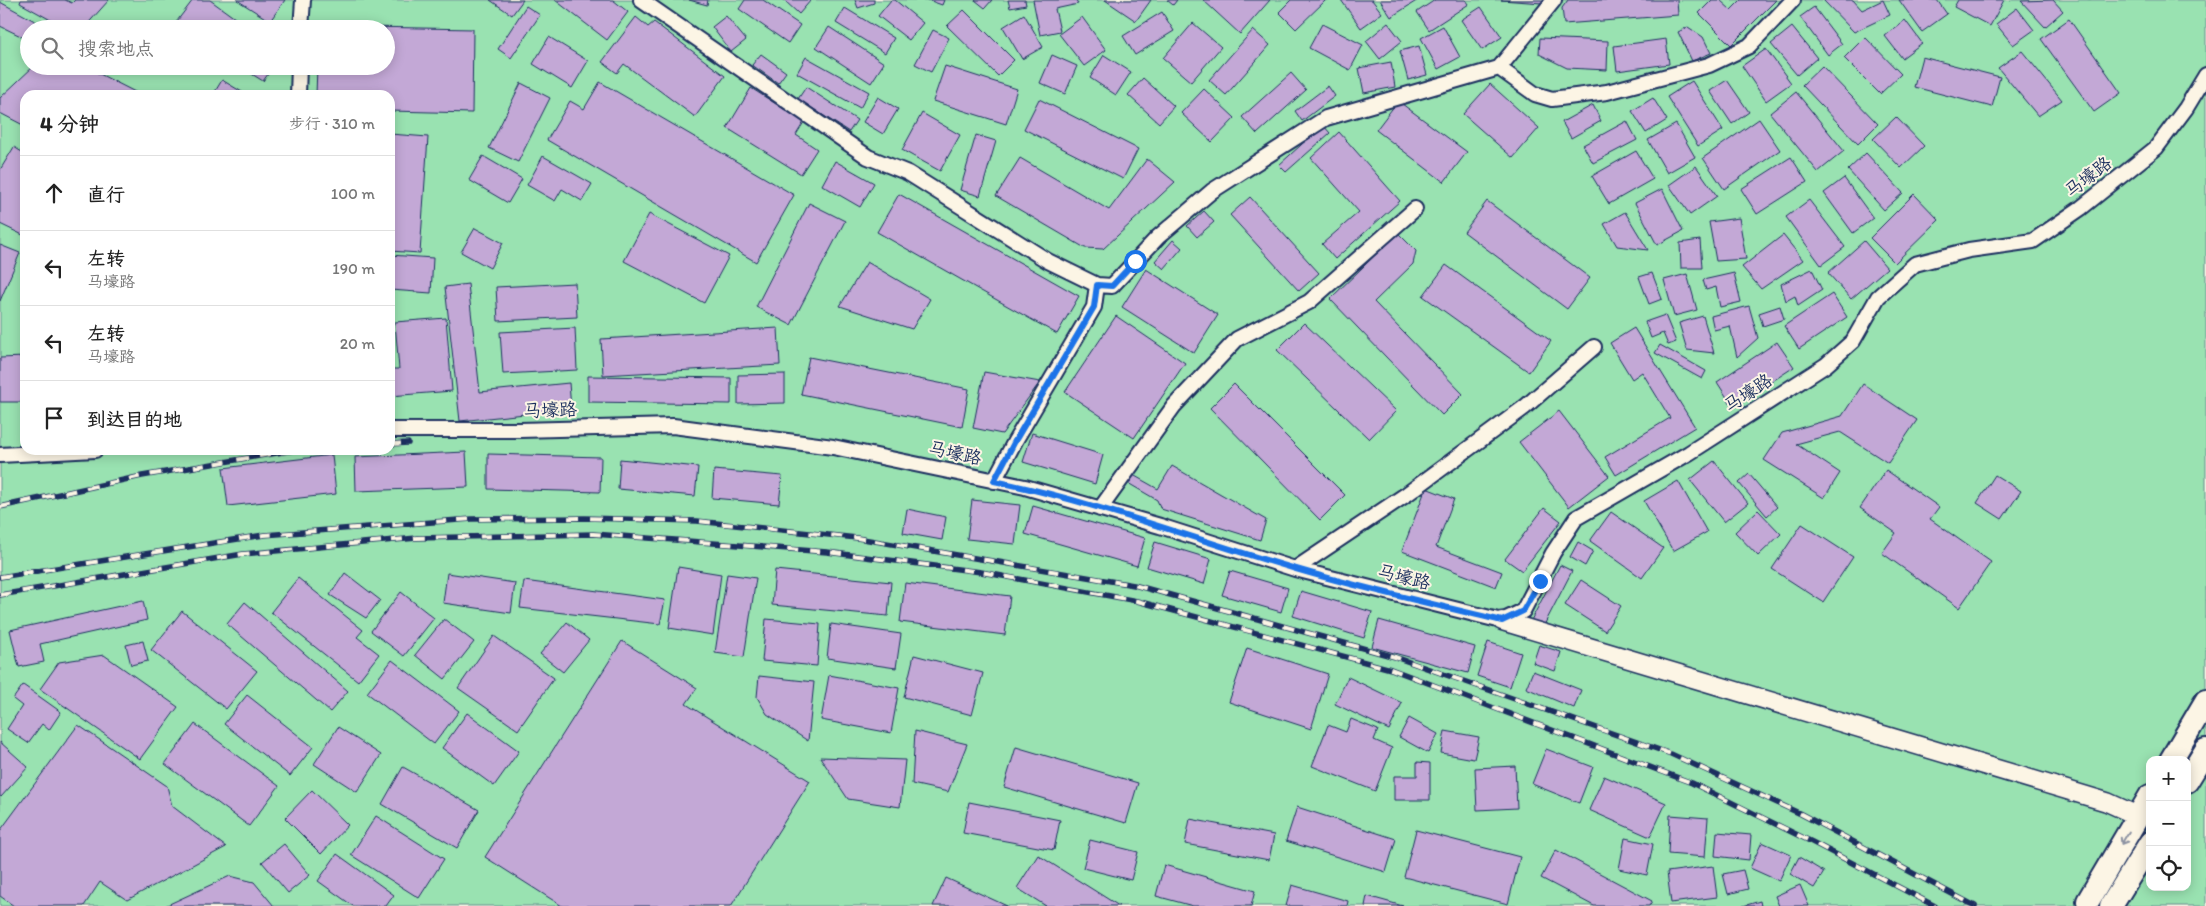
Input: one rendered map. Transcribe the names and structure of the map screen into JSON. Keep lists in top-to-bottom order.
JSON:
{
  "streets": {
    "street": ["马壕路"]
  },
  "page": {
    "search": "搜索地点",
    "heading": ["4 分钟", "步行 · 310 m"],
    "list": [
      ["直行", "100 m"],
      ["左转", "马壕路", "190 m"],
      ["左转", "马壕路", "20 m"],
      "到达目的地"
    ],
    "map_buttons": ["+", "−"]
  }
}
